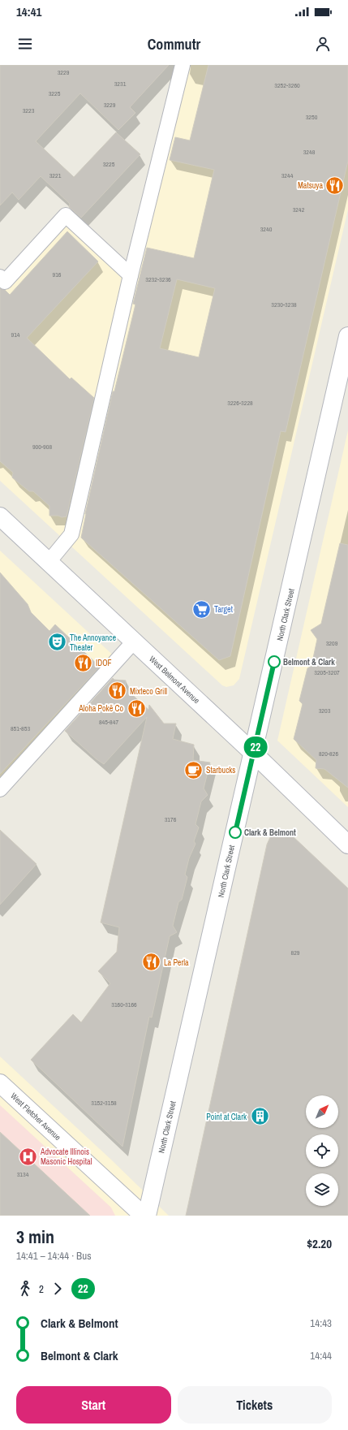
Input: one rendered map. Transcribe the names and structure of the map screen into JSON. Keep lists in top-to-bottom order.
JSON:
{
  "streets": {
    "main road": ["North Clark Street", "West Belmont Avenue", "West Fletcher Avenue"]
  },
  "crossings": [
    ["North Clark Street", "West Belmont Avenue"]
  ],
  "places": {
    "restaurant": [
      "Matsuya",
      "IDOF",
      "Mixteco Grill",
      "Aloha Pokē Co",
      "La Perla"
    ],
    "supermarket": ["Target"],
    "theatre": ["The Annoyance Theater"],
    "other": ["Belmont & Clark", "Clark & Belmont"],
    "cafe": ["Starbucks"],
    "building": ["Point at Clark"],
    "hospital": ["Advocate Illinois Masonic Hospital"]
  },
  "lines": ["bus line 22"],
  "house_numbers": [
    "3229",
    "3231",
    "3252-3260",
    "3225",
    "3229",
    "3223",
    "3250",
    "3248",
    "3225",
    "3221",
    "3244",
    "3242",
    "3240",
    "916",
    "3232-3236",
    "3230-3238",
    "914",
    "3226-3228",
    "900-908",
    "3209",
    "3205-3207",
    "3203",
    "845-847",
    "851-853",
    "820-826",
    "3176",
    "829",
    "3160-3166",
    "3152-3158",
    "3134"
  ],
  "north": "top right",
  "page": {
    "status": "14:41",
    "header": "Commutr",
    "on_map": "22",
    "heading": ["3 min", "14:41 – 14:44 · Bus", "$2.20"],
    "legs": ["2", "22"],
    "list": [
      {
        "name": "Clark & Belmont",
        "value": "14:43"
      },
      {
        "name": "Belmont & Clark",
        "value": "14:44"
      }
    ],
    "buttons": ["Start", "Tickets"]
  }
}
